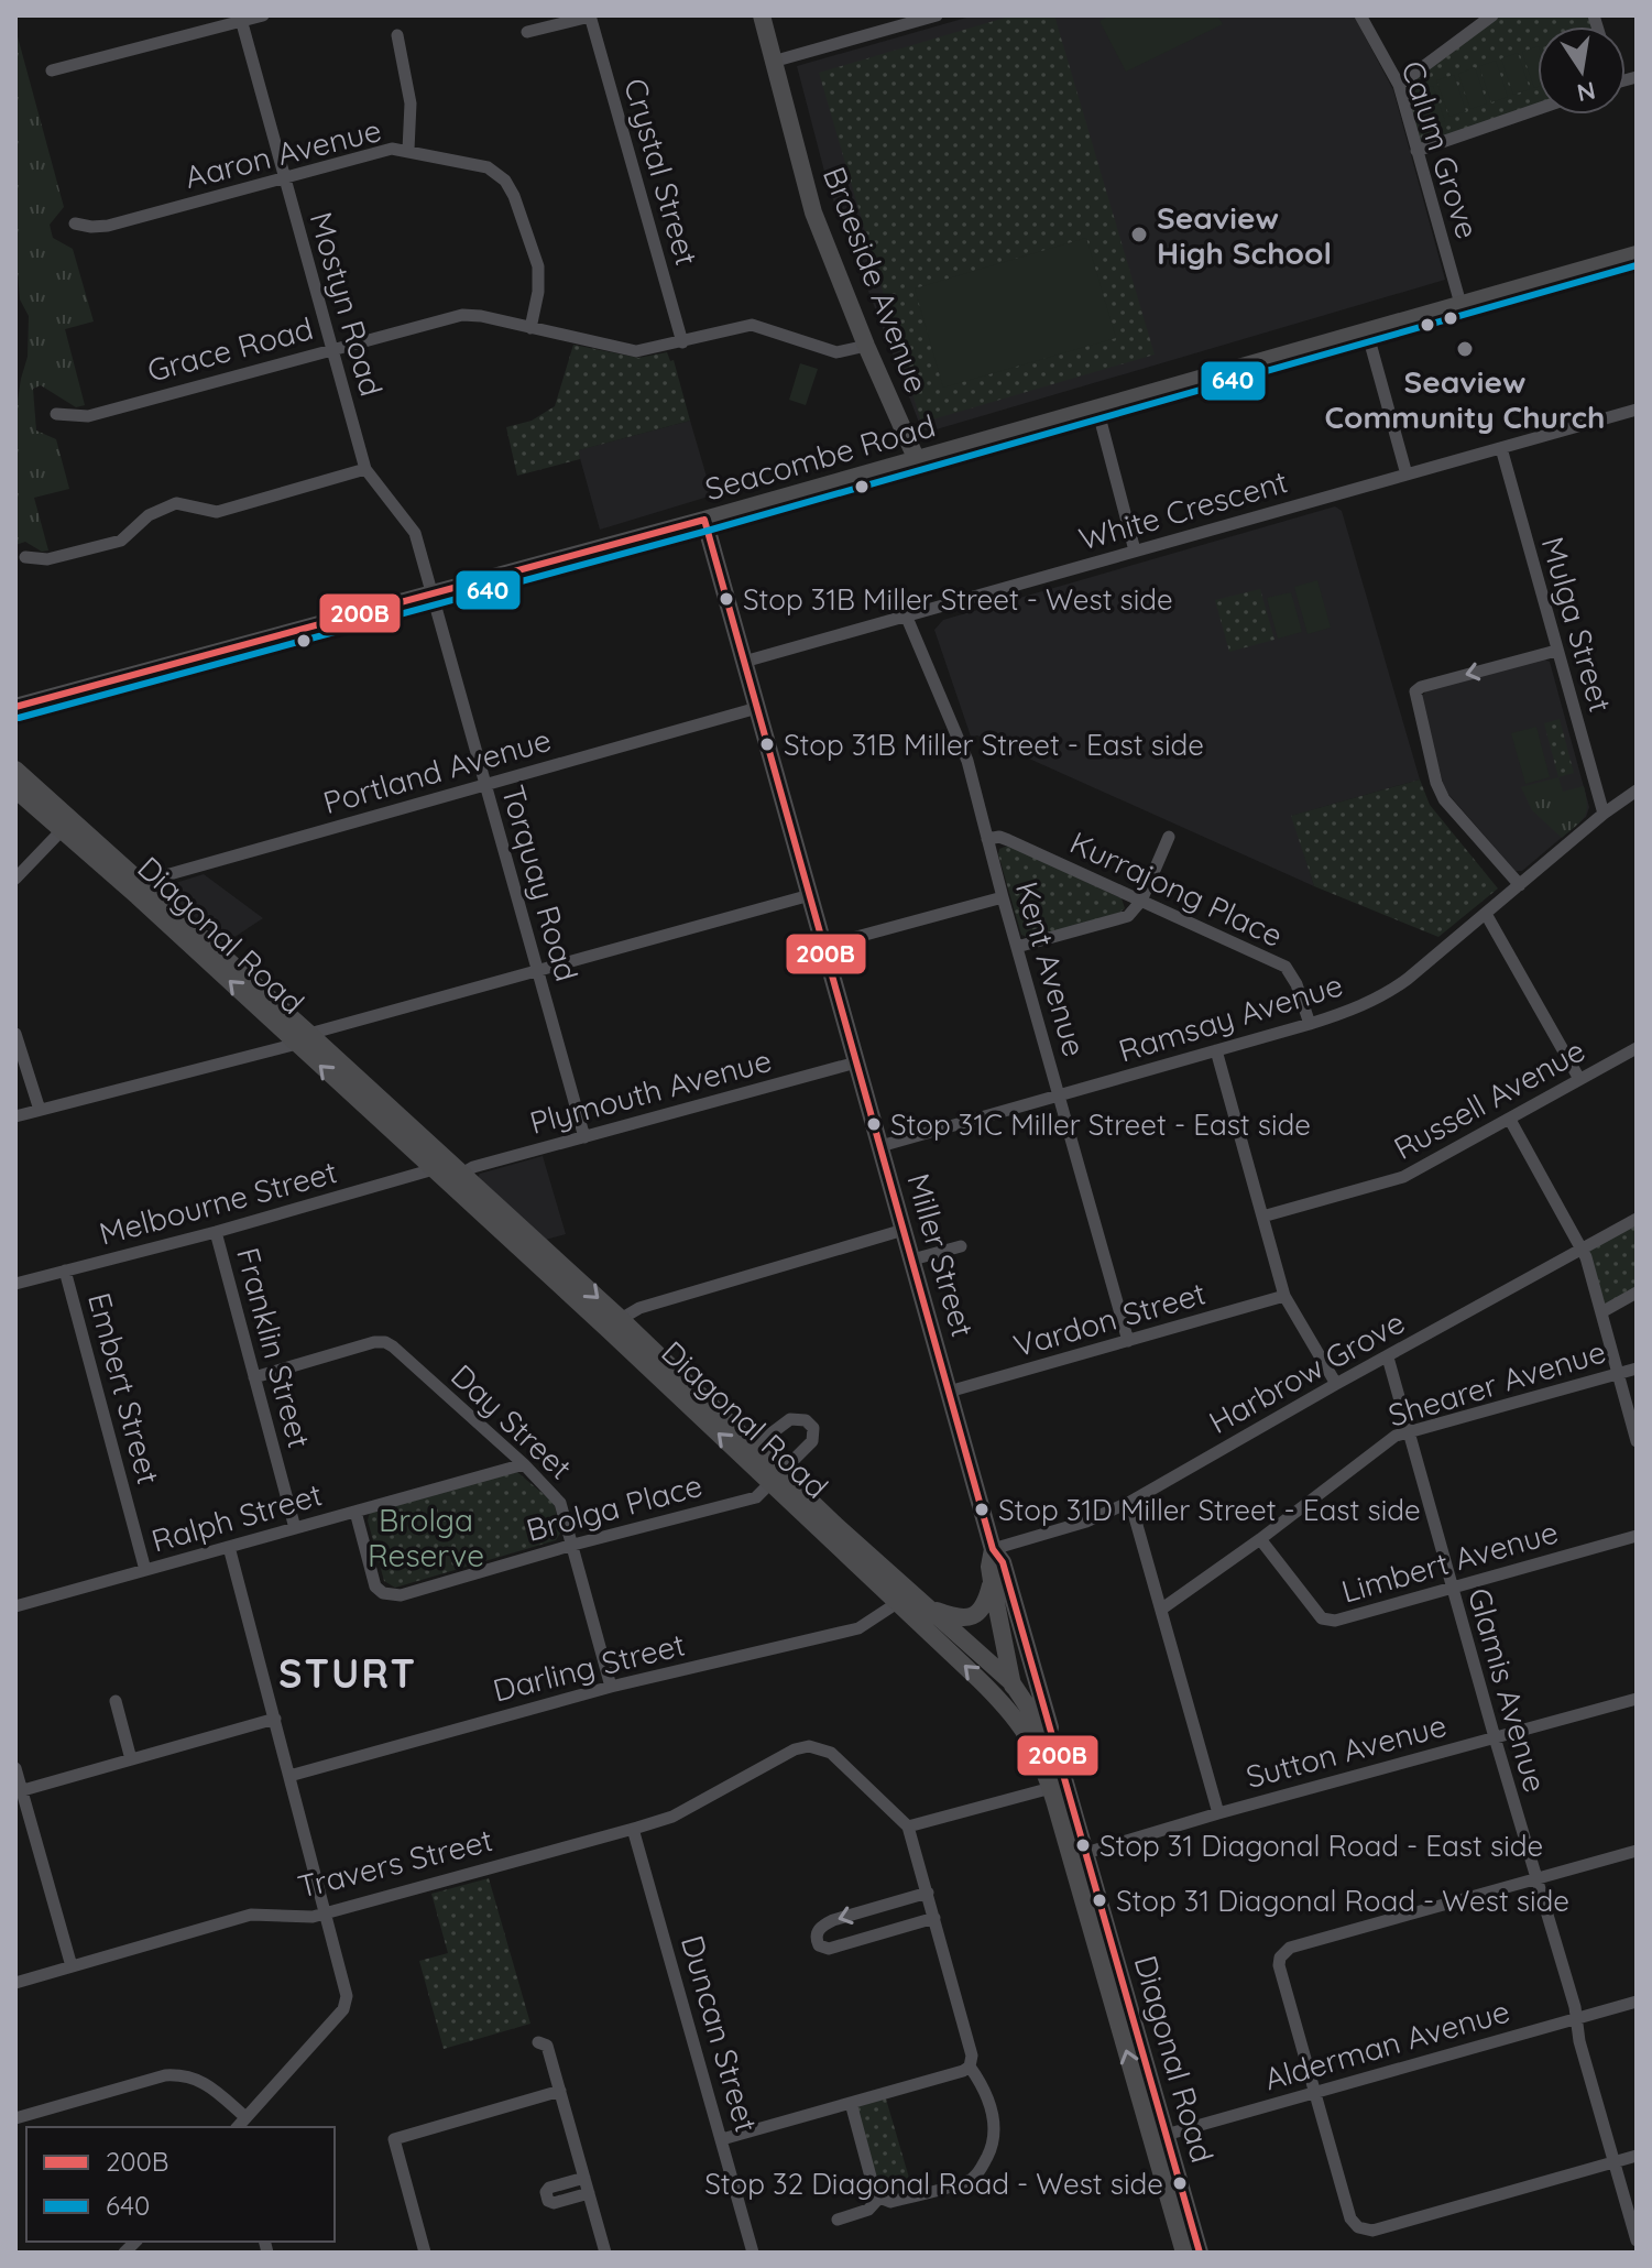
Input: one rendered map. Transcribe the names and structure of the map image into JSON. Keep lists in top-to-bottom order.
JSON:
{
  "streets": {
    "main road": [
      "Braeside Avenue",
      "Seacombe Road",
      "Diagonal Road",
      "Miller Street"
    ],
    "street": [
      "Calum Grove",
      "Aaron Avenue",
      "Crystal Street",
      "Mostyn Road",
      "Grace Road",
      "White Crescent",
      "Mulga Street",
      "Portland Avenue",
      "Torquay Road",
      "Kurrajong Place",
      "Kent Avenue",
      "Ramsay Avenue",
      "Plymouth Avenue",
      "Russell Avenue",
      "Melbourne Street",
      "Vardon Street",
      "Franklin Street",
      "Harbrow Grove",
      "Shearer Avenue",
      "Embert Street",
      "Day Street",
      "Brolga Place",
      "Ralph Street",
      "Limbert Avenue",
      "Darling Street",
      "Glamis Avenue",
      "Sutton Avenue",
      "Travers Street",
      "Duncan Street",
      "Alderman Avenue"
    ]
  },
  "crossings": [
    ["Calum Grove", "Seacombe Road"],
    ["Aaron Avenue", "Mostyn Road"],
    ["Aaron Avenue", "Grace Road"],
    ["Crystal Street", "Grace Road"],
    ["Braeside Avenue", "Grace Road"],
    ["Braeside Avenue", "Seacombe Road"],
    ["Mostyn Road", "Grace Road"],
    ["Mostyn Road", "Seacombe Road"],
    ["Mostyn Road", "Torquay Road"],
    ["Seacombe Road", "Torquay Road"],
    ["Seacombe Road", "Miller Street"],
    ["White Crescent", "Mulga Street"],
    ["White Crescent", "Kent Avenue"],
    ["White Crescent", "Miller Street"],
    ["Mulga Street", "Ramsay Avenue"],
    ["Portland Avenue", "Torquay Road"],
    ["Portland Avenue", "Diagonal Road"],
    ["Portland Avenue", "Miller Street"],
    ["Torquay Road", "Plymouth Avenue"],
    ["Kurrajong Place", "Kent Avenue"],
    ["Kurrajong Place", "Ramsay Avenue"],
    ["Diagonal Road", "Plymouth Avenue"],
    ["Diagonal Road", "Melbourne Street"],
    ["Diagonal Road", "Miller Street"],
    ["Diagonal Road", "Brolga Place"],
    ["Diagonal Road", "Darling Street"],
    ["Diagonal Road", "Sutton Avenue"],
    ["Diagonal Road", "Alderman Avenue"],
    ["Kent Avenue", "Ramsay Avenue"],
    ["Kent Avenue", "Vardon Street"],
    ["Ramsay Avenue", "Miller Street"],
    ["Plymouth Avenue", "Miller Street"],
    ["Melbourne Street", "Franklin Street"],
    ["Melbourne Street", "Embert Street"],
    ["Miller Street", "Vardon Street"],
    ["Miller Street", "Harbrow Grove"],
    ["Franklin Street", "Day Street"],
    ["Franklin Street", "Ralph Street"],
    ["Harbrow Grove", "Glamis Avenue"],
    ["Shearer Avenue", "Limbert Avenue"],
    ["Shearer Avenue", "Glamis Avenue"],
    ["Embert Street", "Ralph Street"],
    ["Day Street", "Brolga Place"],
    ["Day Street", "Ralph Street"],
    ["Day Street", "Darling Street"],
    ["Brolga Place", "Ralph Street"],
    ["Limbert Avenue", "Glamis Avenue"],
    ["Glamis Avenue", "Sutton Avenue"],
    ["Glamis Avenue", "Alderman Avenue"],
    ["Travers Street", "Duncan Street"]
  ],
  "districts": ["STURT"],
  "parks": ["Brolga Reserve"],
  "places": [
    "Seaview High School",
    "Seaview Community Church",
    "Stop 31B Miller Street - West side",
    "Stop 31B Miller Street - East side",
    "Stop 31C Miller Street - East side",
    "Stop 31D Miller Street - East side",
    "Stop 31 Diagonal Road - East side",
    "Stop 31 Diagonal Road - West side",
    "Stop 32 Diagonal Road - West side"
  ],
  "lines": ["transit line 640", "transit line 200B"],
  "legend": ["200B", "640"],
  "north": "bottom"
}
